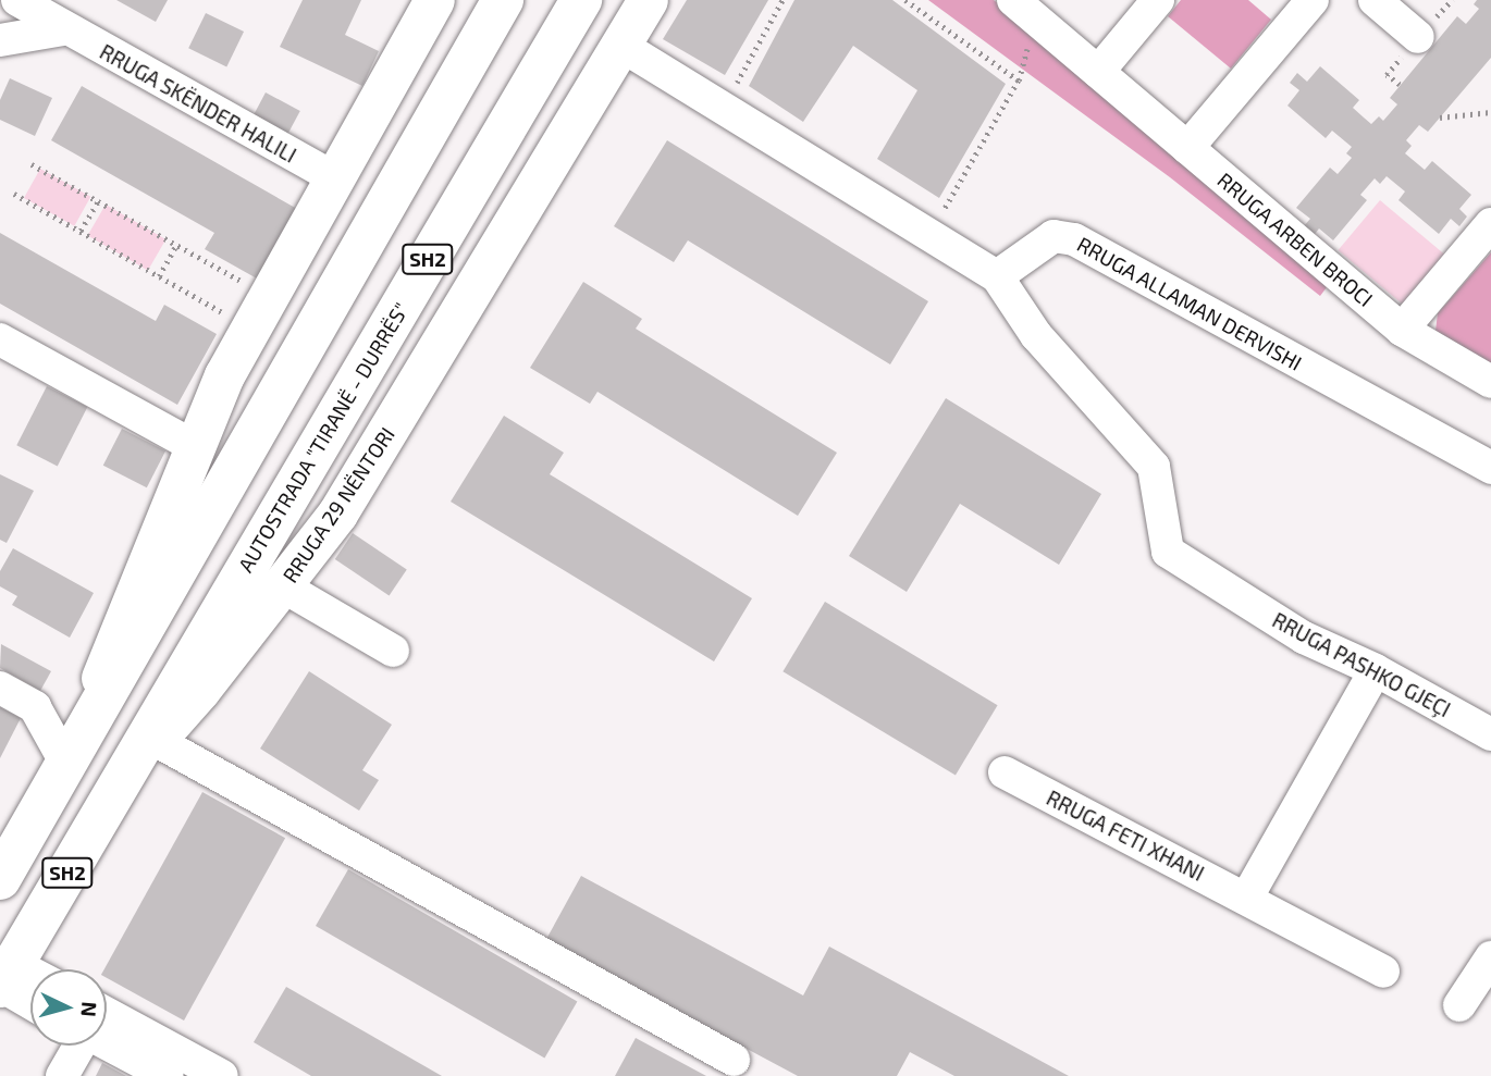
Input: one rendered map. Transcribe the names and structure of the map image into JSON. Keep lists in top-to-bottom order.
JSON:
{
  "streets": {
    "highway": ["SH2", "AUTOSTRADA \"TIRANË - DURRËS\"", "RRUGA 29 NËNTORI"],
    "street": [
      "RRUGA SKËNDER HALILI",
      "RRUGA ARBEN BROCI",
      "RRUGA ALLAMAN DERVISHI",
      "RRUGA PASHKO GJEÇI",
      "RRUGA FETI XHANI"
    ]
  },
  "crossings": [
    ["RRUGA ALLAMAN DERVISHI", "RRUGA PASHKO GJEÇI"],
    ["AUTOSTRADA \"TIRANË - DURRËS\"", "RRUGA 29 NËNTORI"]
  ],
  "north": "right"
}
